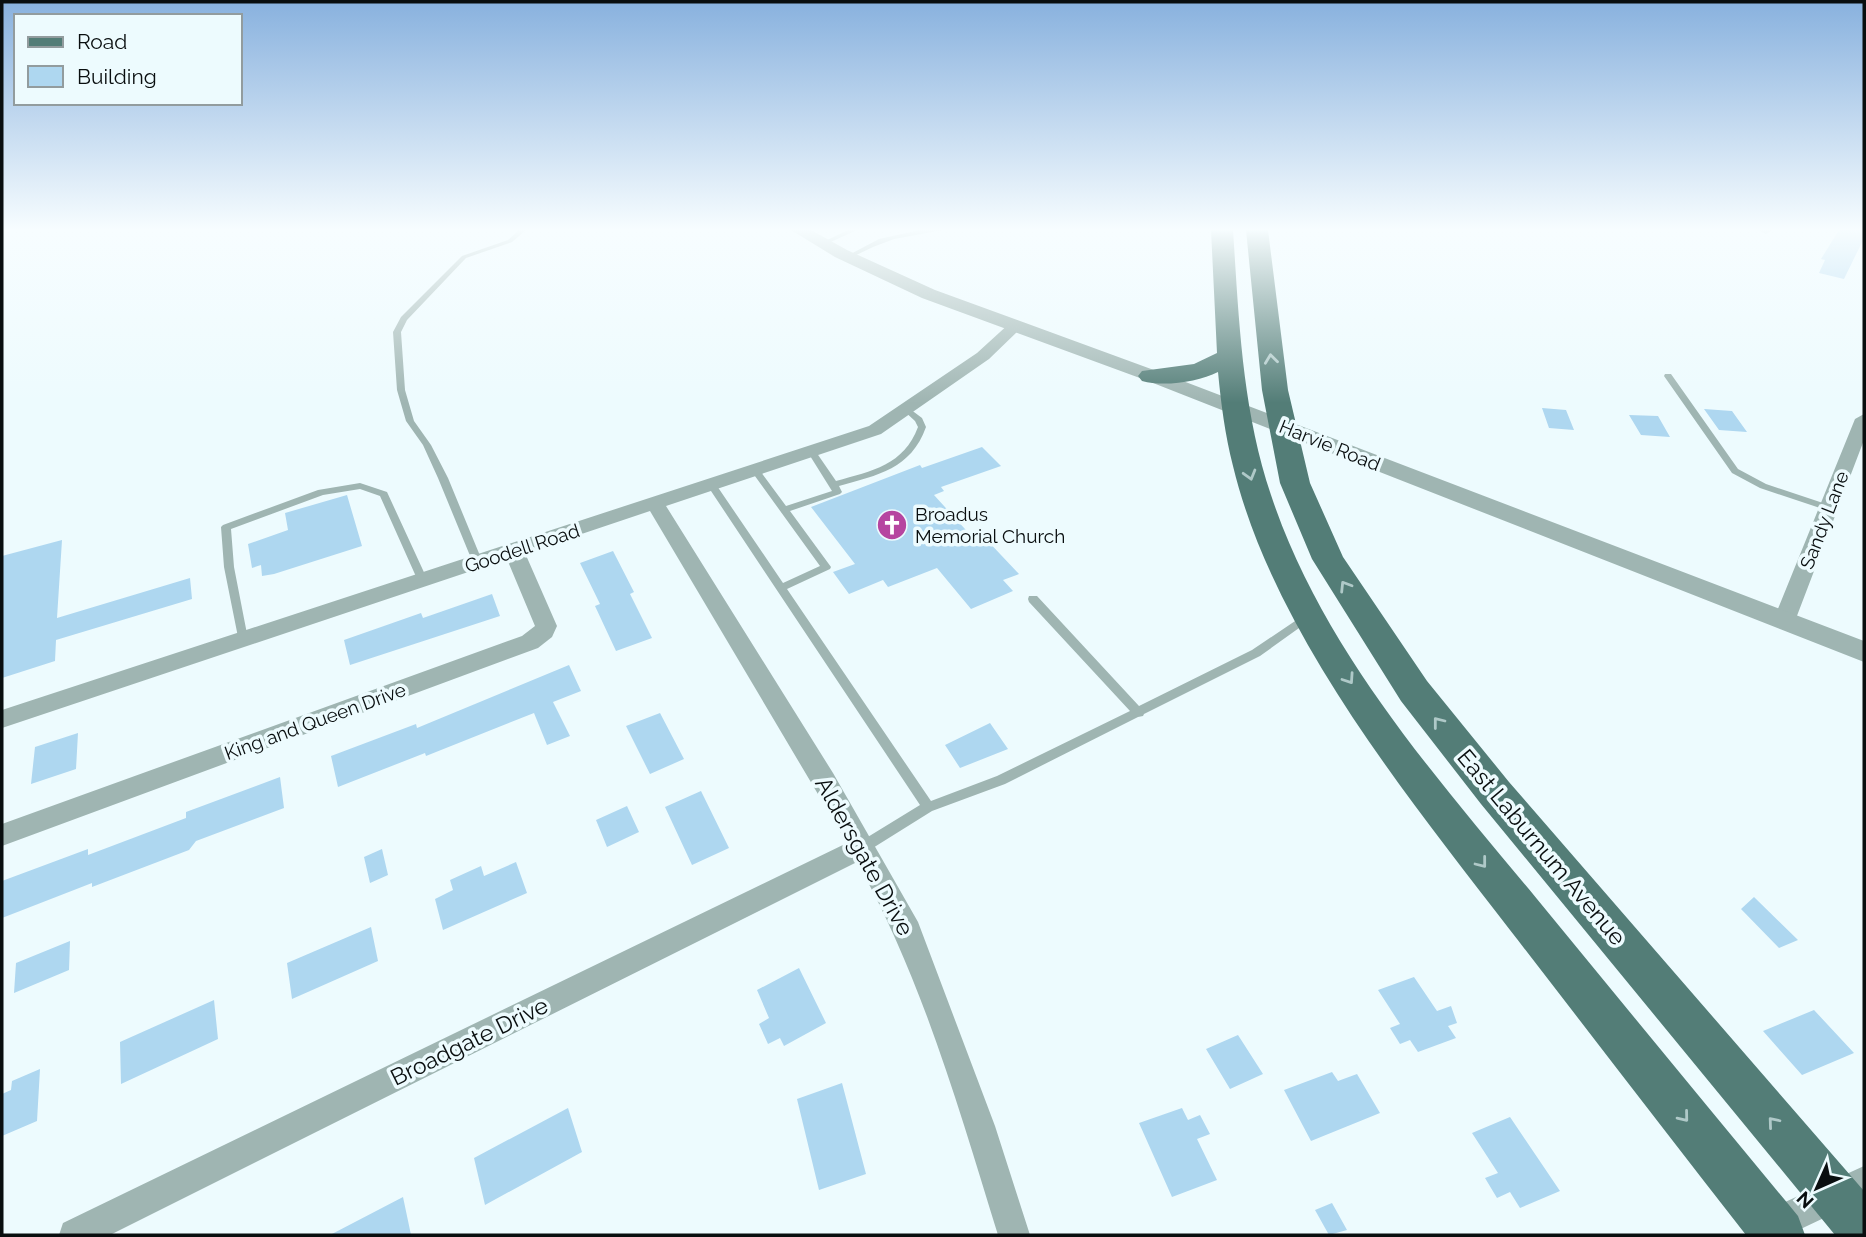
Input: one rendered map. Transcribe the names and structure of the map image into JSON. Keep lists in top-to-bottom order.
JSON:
{
  "streets": {
    "main road": ["East Laburnum Avenue"],
    "street": [
      "Harvie Road",
      "Sandy Lane",
      "Goodell Road",
      "King and Queen Drive",
      "Aldersgate Drive",
      "Broadgate Drive"
    ]
  },
  "crossings": [
    ["Harvie Road", "Sandy Lane"],
    ["Harvie Road", "Goodell Road"],
    ["Harvie Road", "East Laburnum Avenue"],
    ["Goodell Road", "King and Queen Drive"],
    ["Goodell Road", "Aldersgate Drive"],
    ["Aldersgate Drive", "Broadgate Drive"]
  ],
  "places": {
    "church": ["Broadus Memorial Church"]
  },
  "legend": ["Road", "Building"],
  "north": "bottom left"
}
